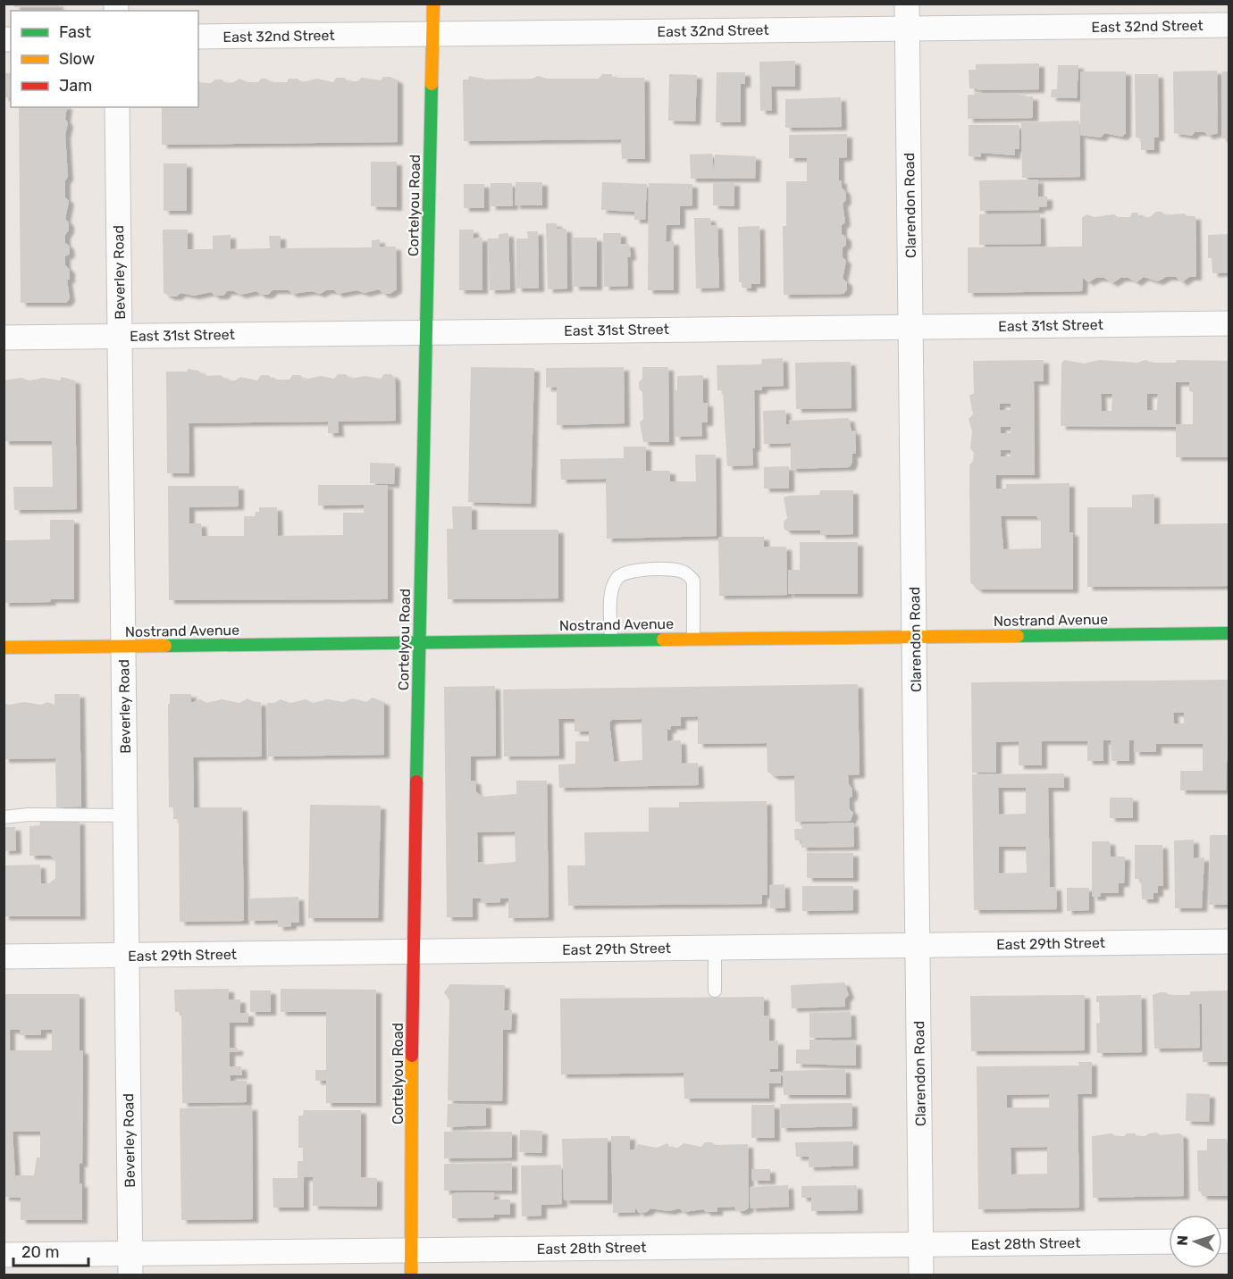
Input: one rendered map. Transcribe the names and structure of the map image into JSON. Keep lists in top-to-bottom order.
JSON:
{
  "streets": {
    "street": [
      "East 32nd Street",
      "Cortelyou Road",
      "Clarendon Road",
      "Beverley Road",
      "East 31st Street",
      "Nostrand Avenue",
      "East 29th Street",
      "East 28th Street"
    ]
  },
  "crossings": [
    ["East 32nd Street", "Cortelyou Road"],
    ["East 32nd Street", "Clarendon Road"],
    ["Cortelyou Road", "East 31st Street"],
    ["Cortelyou Road", "Nostrand Avenue"],
    ["Cortelyou Road", "East 29th Street"],
    ["Cortelyou Road", "East 28th Street"],
    ["Clarendon Road", "East 31st Street"],
    ["Clarendon Road", "Nostrand Avenue"],
    ["Clarendon Road", "East 29th Street"],
    ["Clarendon Road", "East 28th Street"],
    ["Beverley Road", "East 31st Street"],
    ["Beverley Road", "Nostrand Avenue"],
    ["Beverley Road", "East 29th Street"],
    ["Beverley Road", "East 28th Street"]
  ],
  "legend": ["Fast", "Slow", "Jam"],
  "scale_bar": "20 m",
  "north": "left"
}
